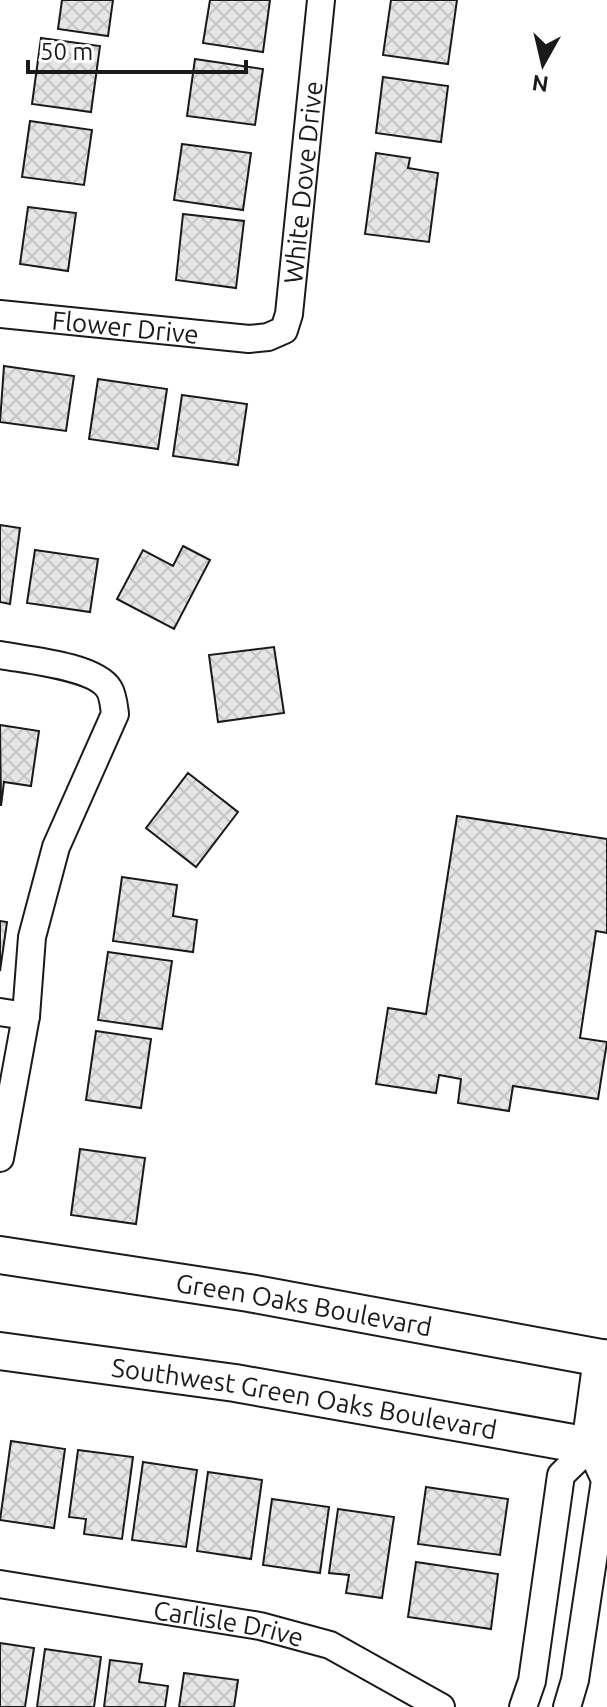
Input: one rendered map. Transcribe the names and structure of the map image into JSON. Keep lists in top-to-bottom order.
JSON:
{
  "streets": {
    "main road": ["Green Oaks Boulevard", "Southwest Green Oaks Boulevard"],
    "street": ["White Dove Drive", "Flower Drive", "Carlisle Drive"]
  },
  "crossings": [
    ["White Dove Drive", "Flower Drive"]
  ],
  "scale_bar": "50 m",
  "north": "bottom"
}
